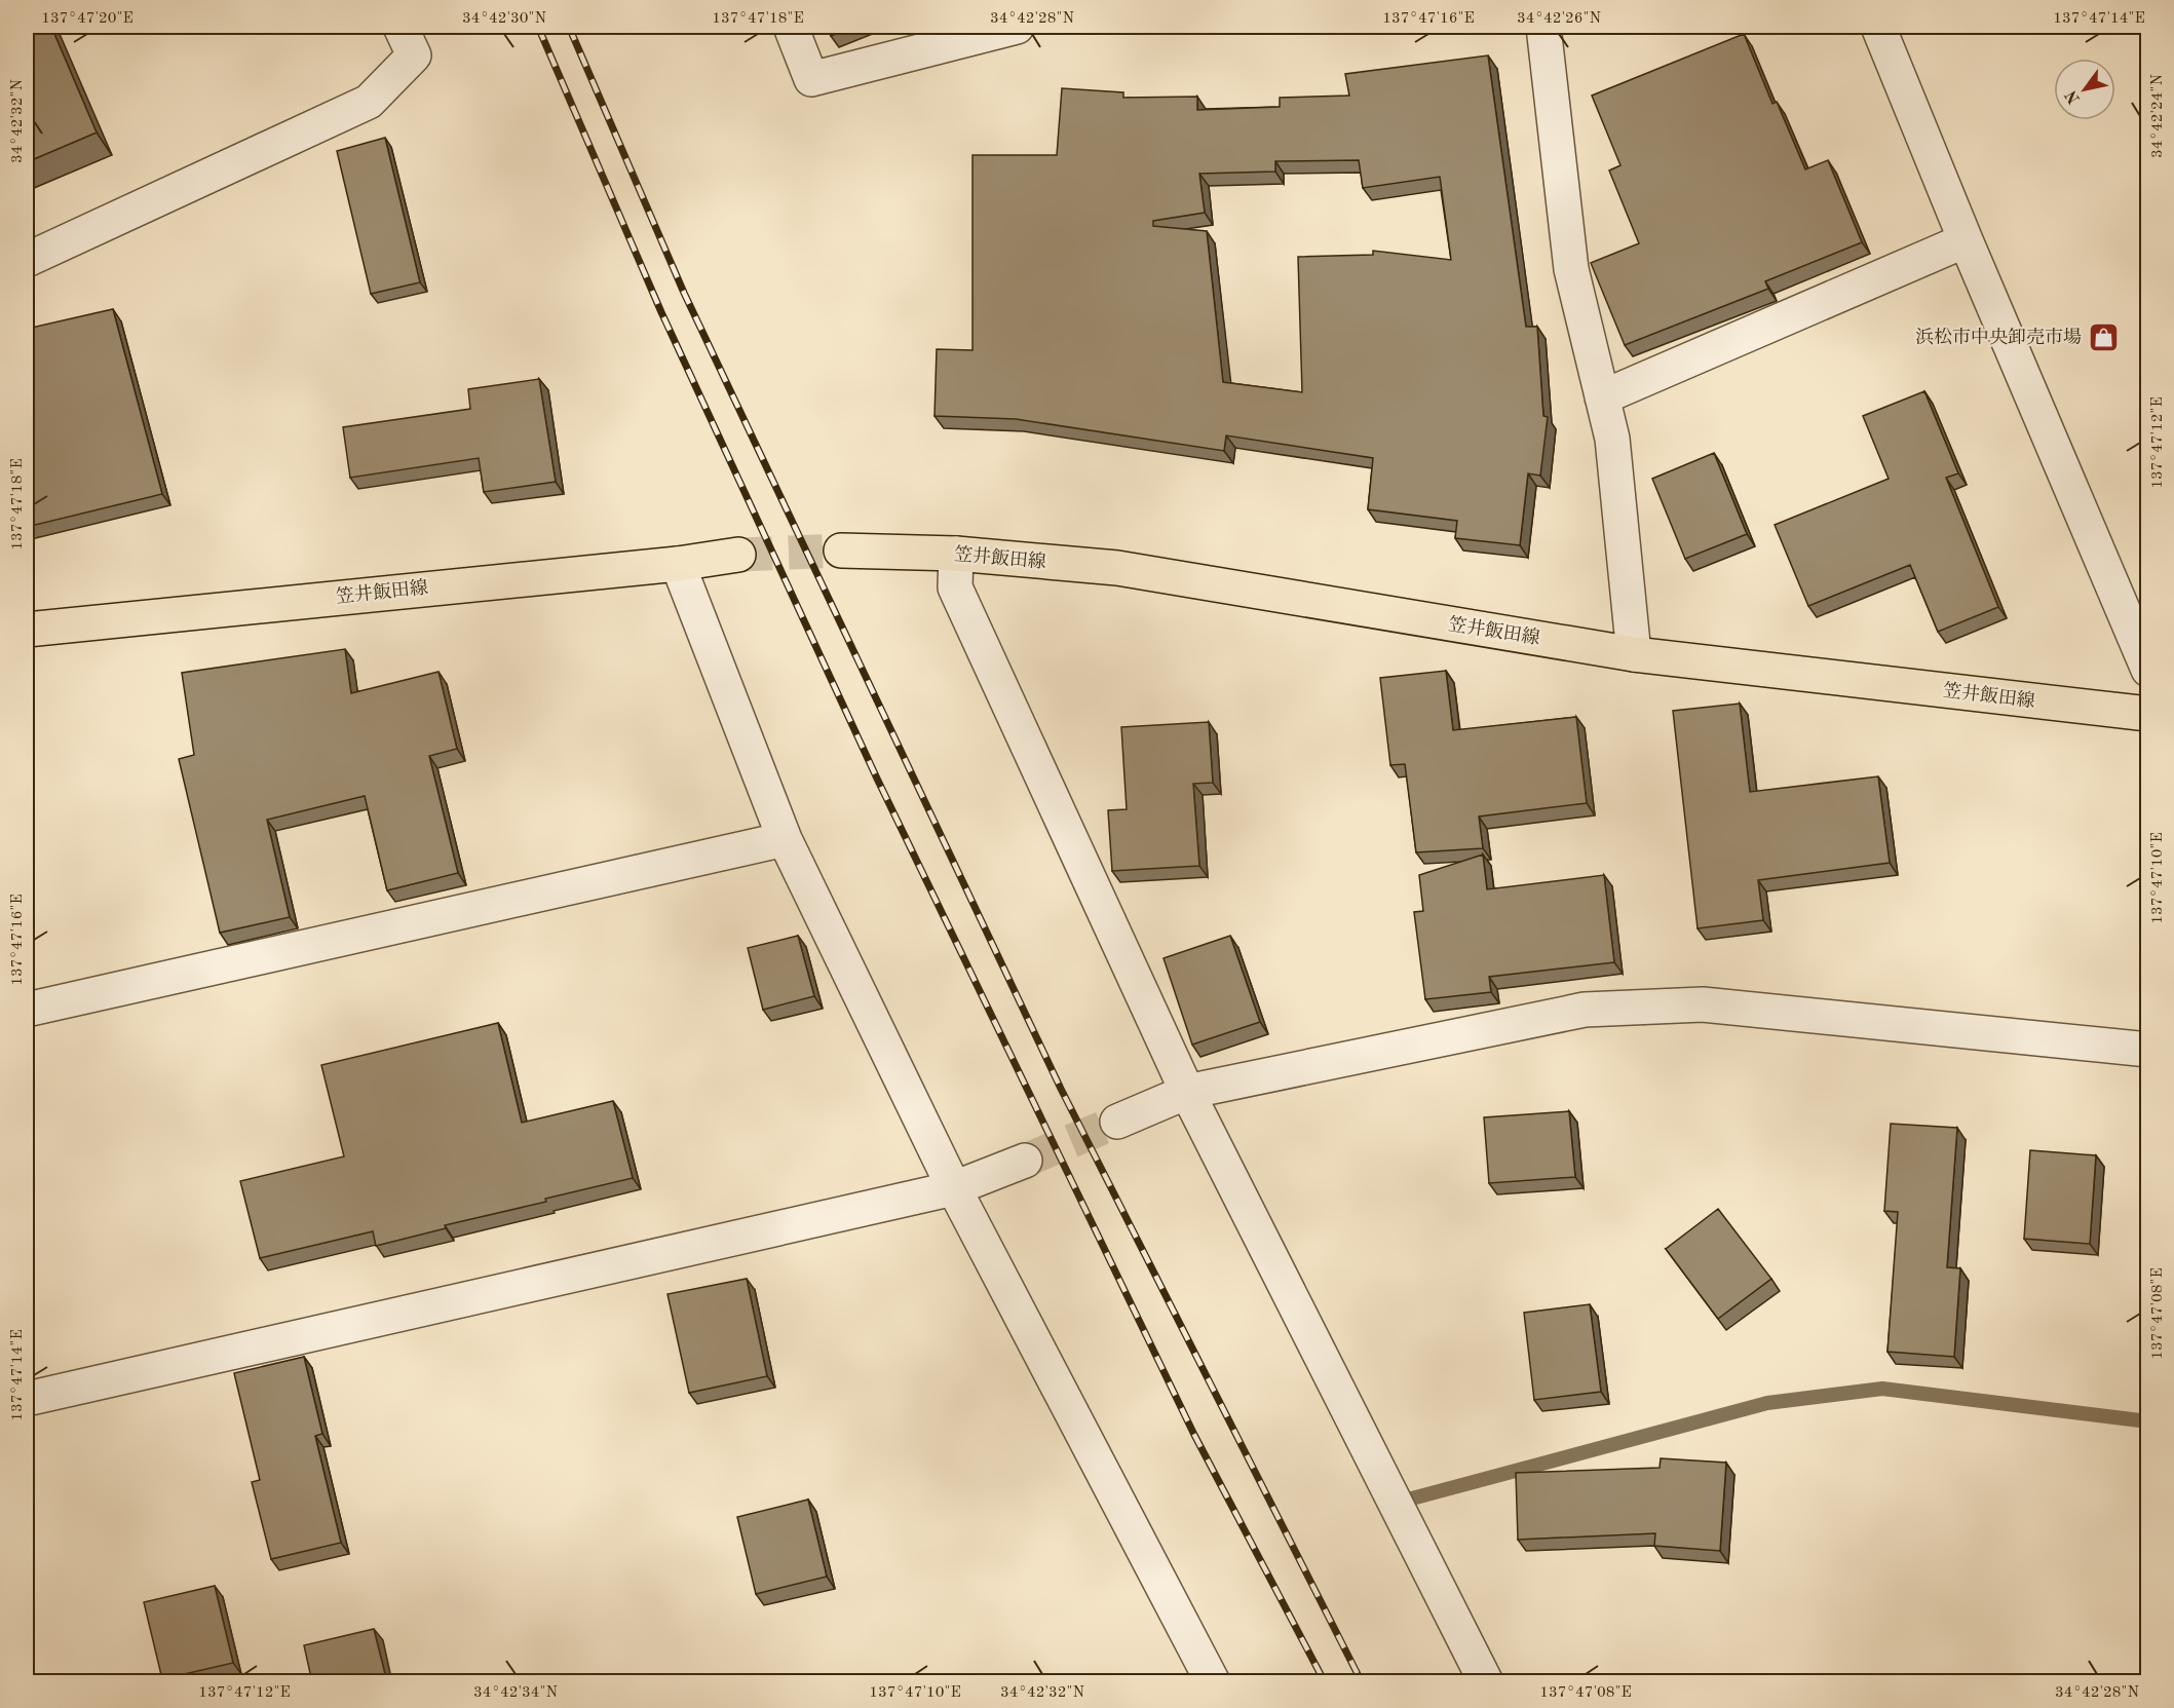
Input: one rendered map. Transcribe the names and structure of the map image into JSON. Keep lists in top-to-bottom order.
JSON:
{
  "streets": {
    "main road": ["笠井飯田線"]
  },
  "places": {
    "shop": ["浜松市中央卸売市場"]
  },
  "north": "bottom left",
  "coordinates": [
    "137°47'20\"E",
    "34°42'30\"N",
    "137°47'18\"E",
    "34°42'28\"N",
    "137°47'16\"E",
    "34°42'26\"N",
    "137°47'14\"E",
    "34°42'24\"N",
    "34°42'32\"N",
    "137°47'12\"E",
    "137°47'10\"E",
    "137°47'08\"E",
    "34°42'34\"N"
  ]
}
